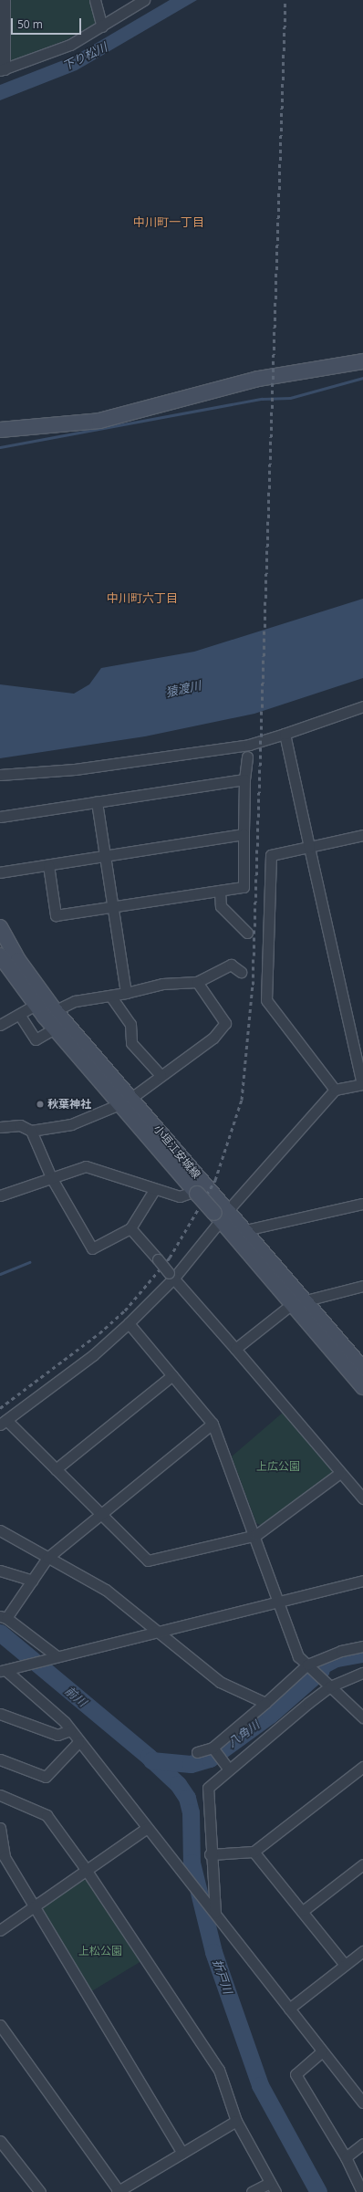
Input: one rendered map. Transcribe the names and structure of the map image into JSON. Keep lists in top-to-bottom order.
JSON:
{
  "streets": {
    "main road": ["小垣江安城線"]
  },
  "districts": ["中川町一丁目", "中川町六丁目"],
  "water": [
    "下り松川",
    "猿渡川",
    "前川",
    "八角川",
    "折戸川"
  ],
  "parks": ["上広公園", "上松公園"],
  "places": ["秋葉神社"],
  "scale_bar": "50 m"
}
